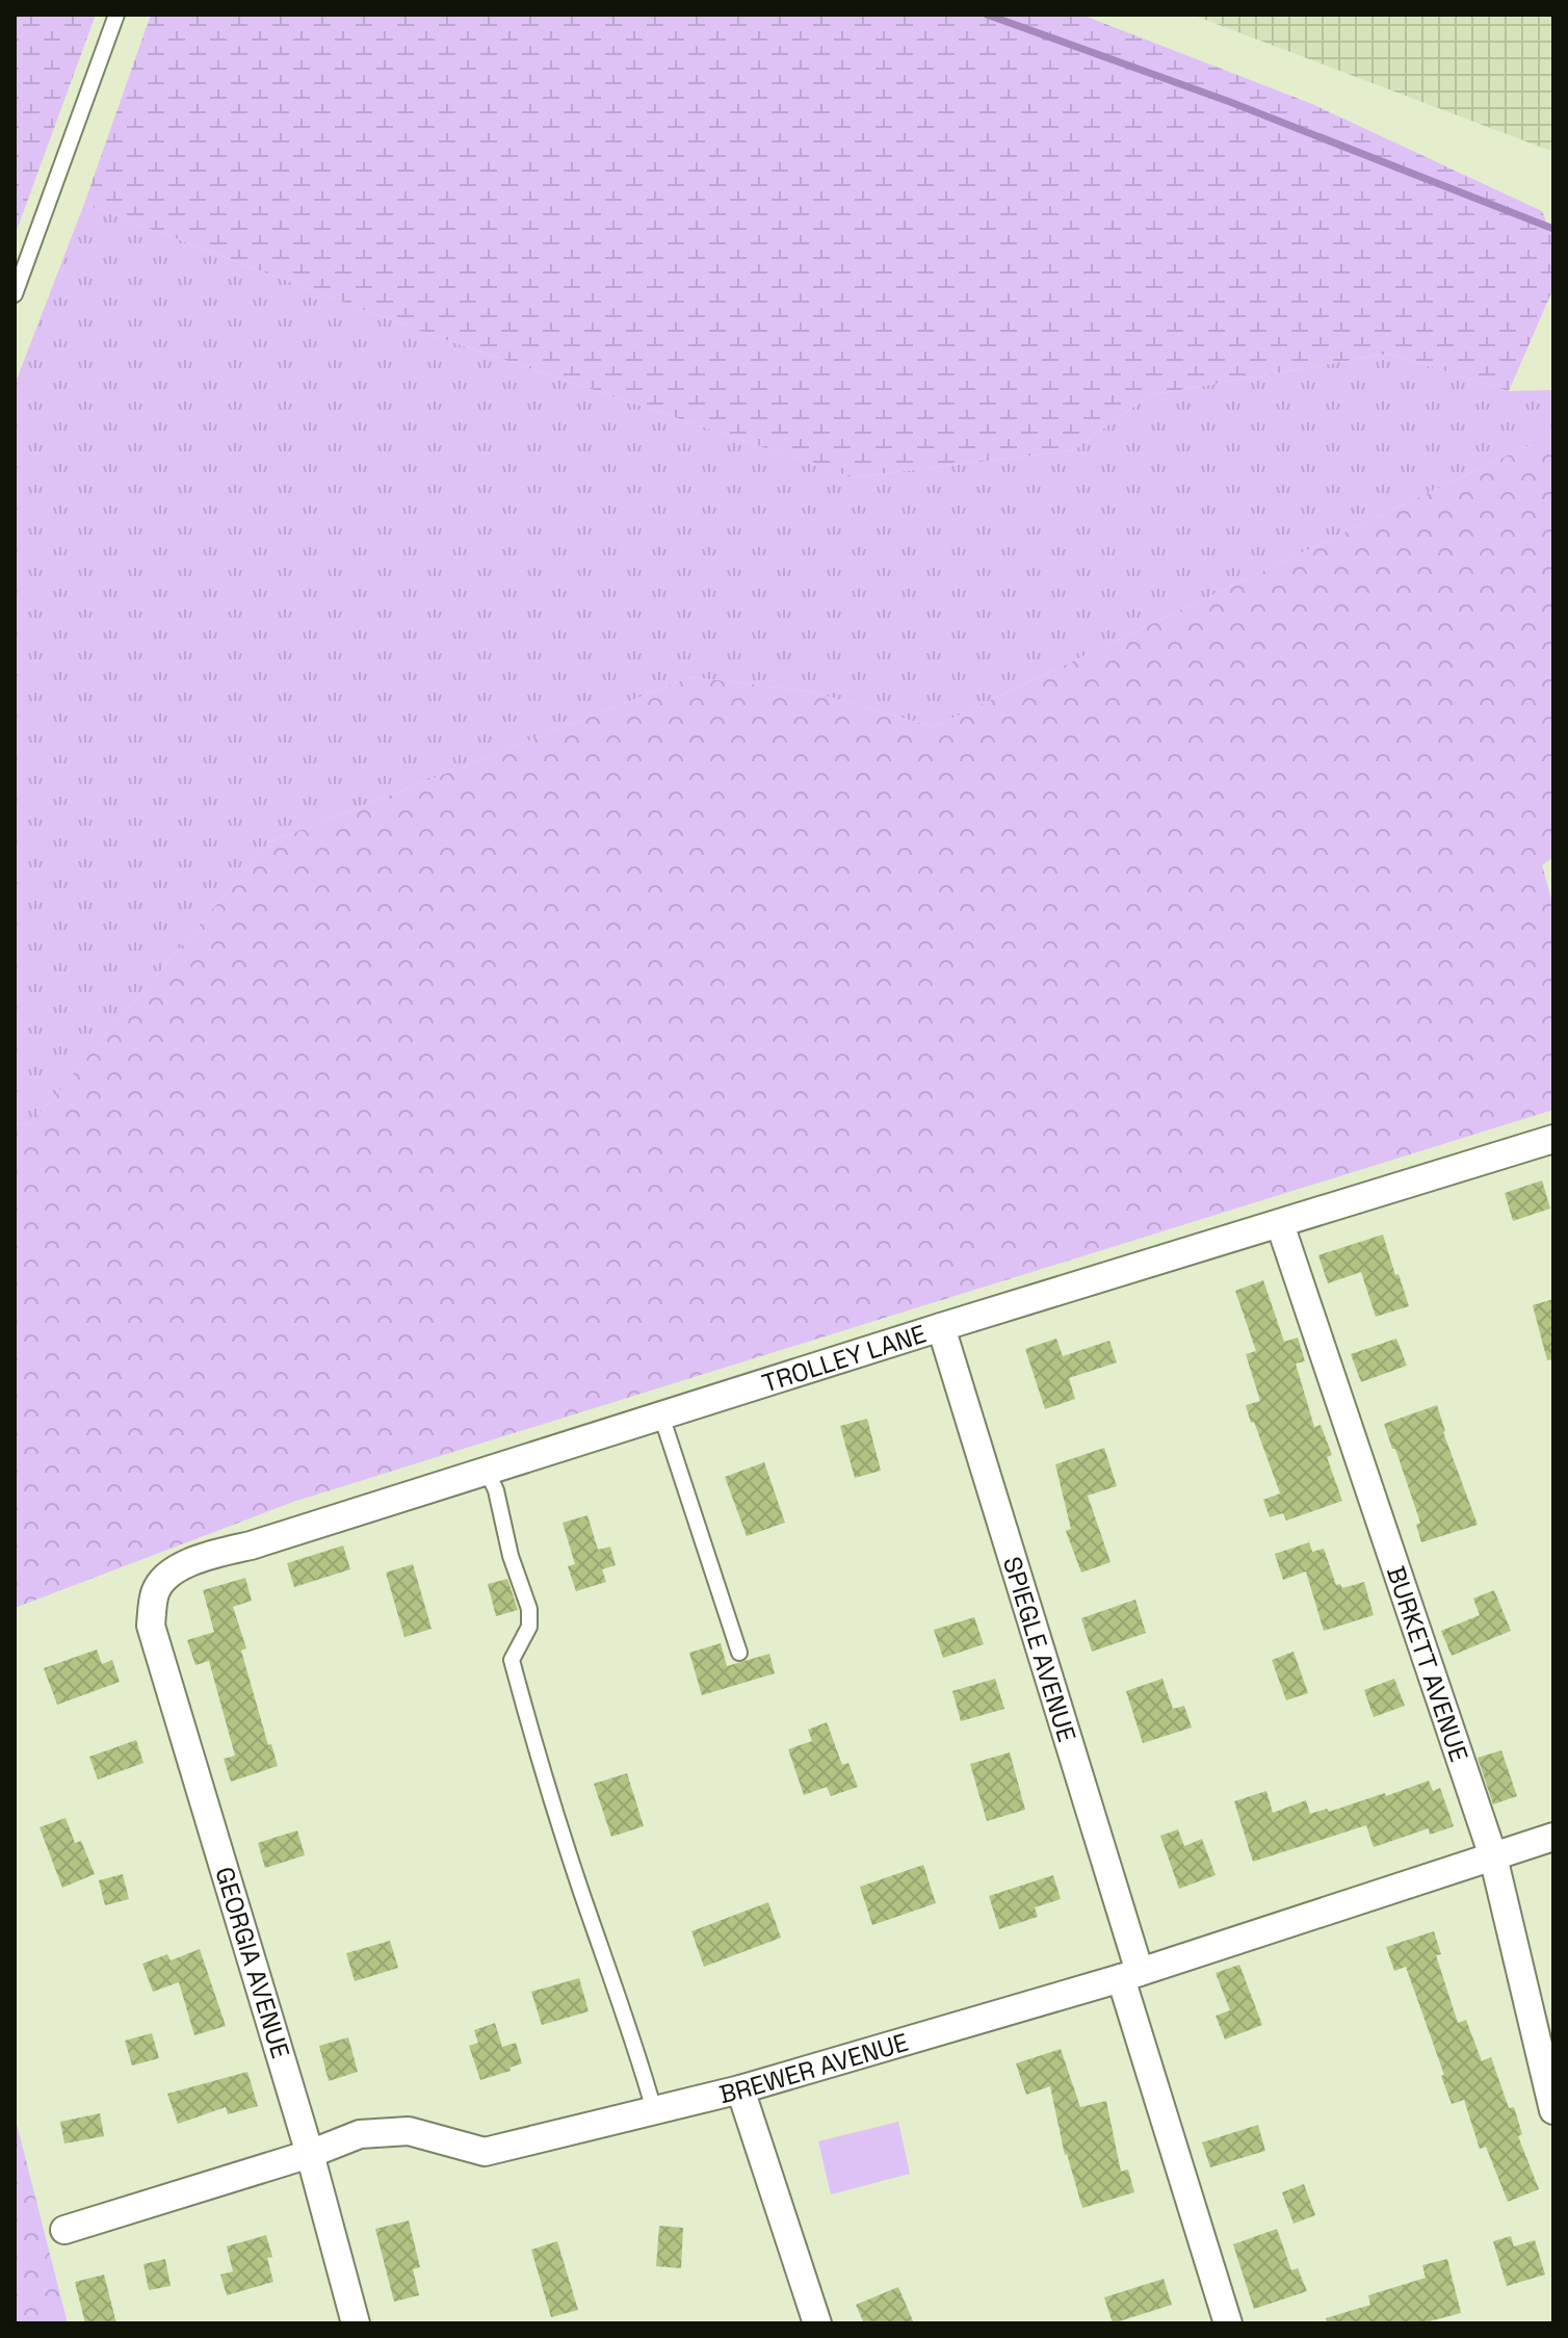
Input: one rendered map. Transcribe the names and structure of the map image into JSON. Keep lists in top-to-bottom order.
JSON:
{
  "streets": {
    "street": [
      "TROLLEY LANE",
      "SPIEGLE AVENUE",
      "BURKETT AVENUE",
      "GEORGIA AVENUE",
      "BREWER AVENUE"
    ]
  },
  "crossings": [
    ["TROLLEY LANE", "SPIEGLE AVENUE"],
    ["TROLLEY LANE", "BURKETT AVENUE"],
    ["TROLLEY LANE", "GEORGIA AVENUE"],
    ["SPIEGLE AVENUE", "BREWER AVENUE"],
    ["BURKETT AVENUE", "BREWER AVENUE"],
    ["GEORGIA AVENUE", "BREWER AVENUE"]
  ]
}
